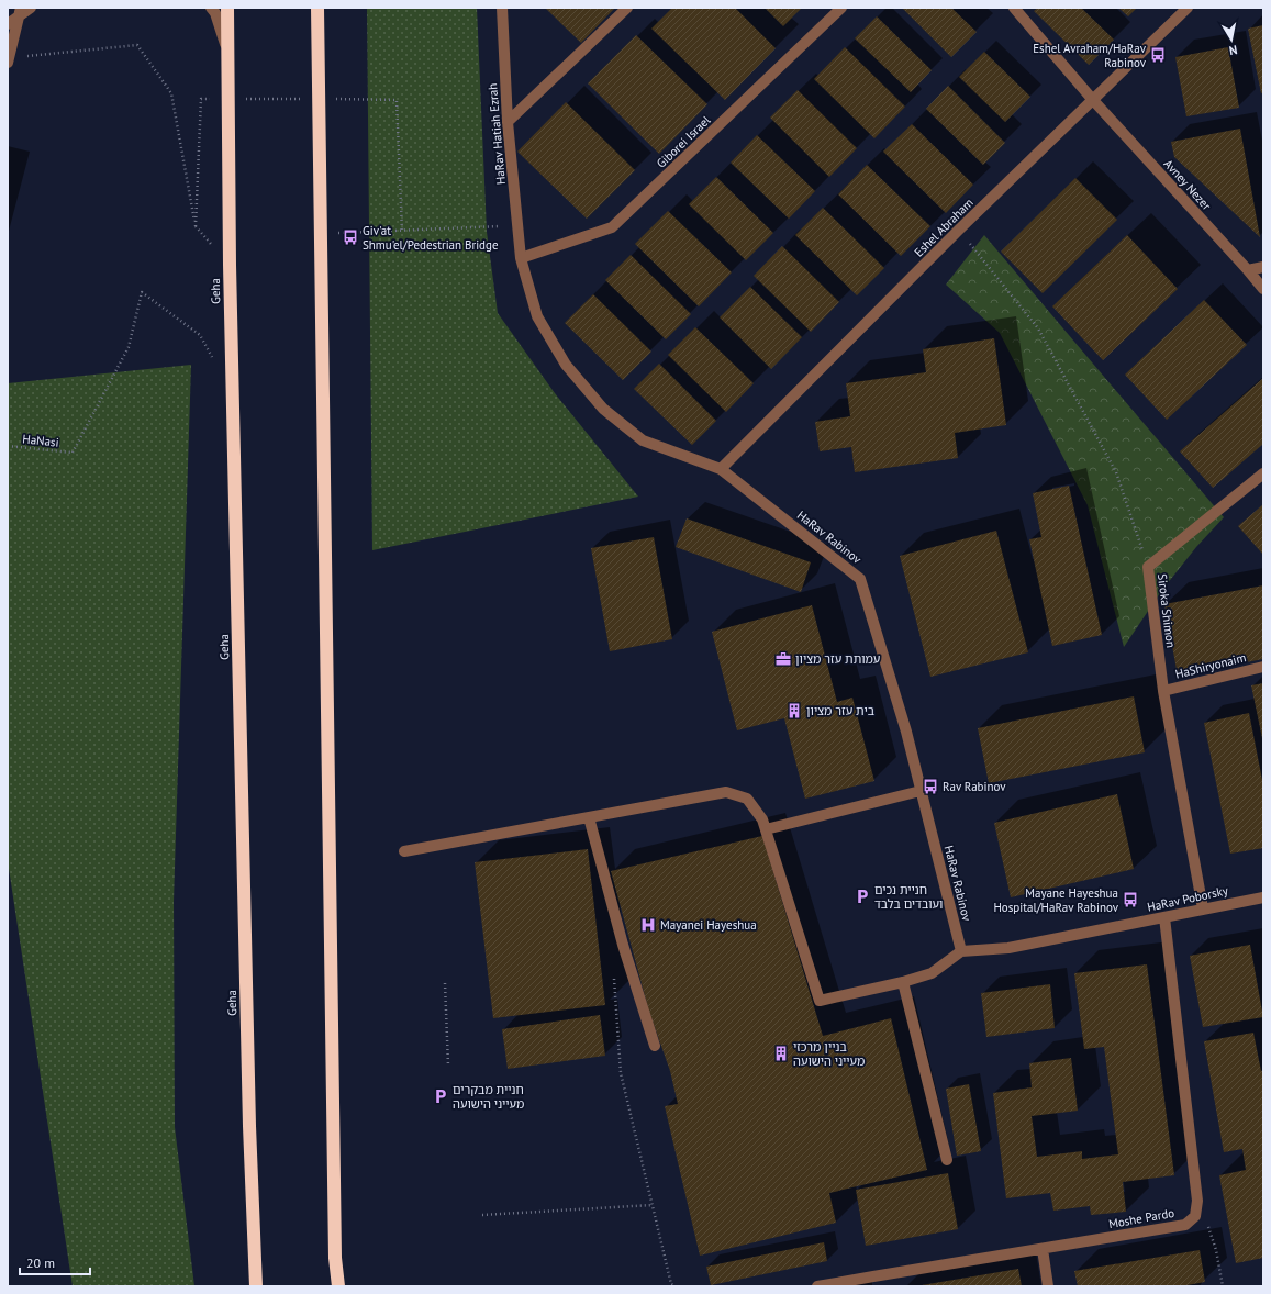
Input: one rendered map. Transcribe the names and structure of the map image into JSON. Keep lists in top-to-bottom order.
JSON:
{
  "streets": {
    "highway": ["Geha"],
    "street": [
      "HaRav Hatiah Ezrah",
      "Giborei Israel",
      "Avney Nezer",
      "Eshel Abraham",
      "HaRav Rabinov",
      "Siroka Shimon",
      "HaShiryonaim",
      "HaRav Poborsky",
      "Moshe Pardo"
    ],
    "path": ["HaNasi"]
  },
  "crossings": [
    ["HaRav Hatiah Ezrah", "Giborei Israel"],
    ["HaRav Hatiah Ezrah", "HaRav Rabinov"],
    ["Giborei Israel", "HaRav Rabinov"],
    ["Avney Nezer", "Eshel Abraham"],
    ["Eshel Abraham", "HaRav Rabinov"],
    ["HaRav Rabinov", "HaRav Poborsky"],
    ["Siroka Shimon", "HaShiryonaim"],
    ["Siroka Shimon", "HaRav Poborsky"],
    ["HaRav Poborsky", "Moshe Pardo"]
  ],
  "places": {
    "bus stop": [
      "Eshel Avraham/HaRav Rabinov",
      "Giv'at Shmu'el/Pedestrian Bridge",
      "Rav Rabinov",
      "Mayane Hayeshua Hospital/HaRav Rabinov"
    ],
    "office": ["עמותת עזר מציון"],
    "building": ["בית עזר מציון", "בניין מרכזי מעייני הישועה"],
    "parking": ["חניית נכים ועובדים בלבד", "חניית מבקרים מעייני הישועה"],
    "hospital": ["Mayanei Hayeshua"]
  },
  "scale_bar": "20 m",
  "north": "bottom"
}
